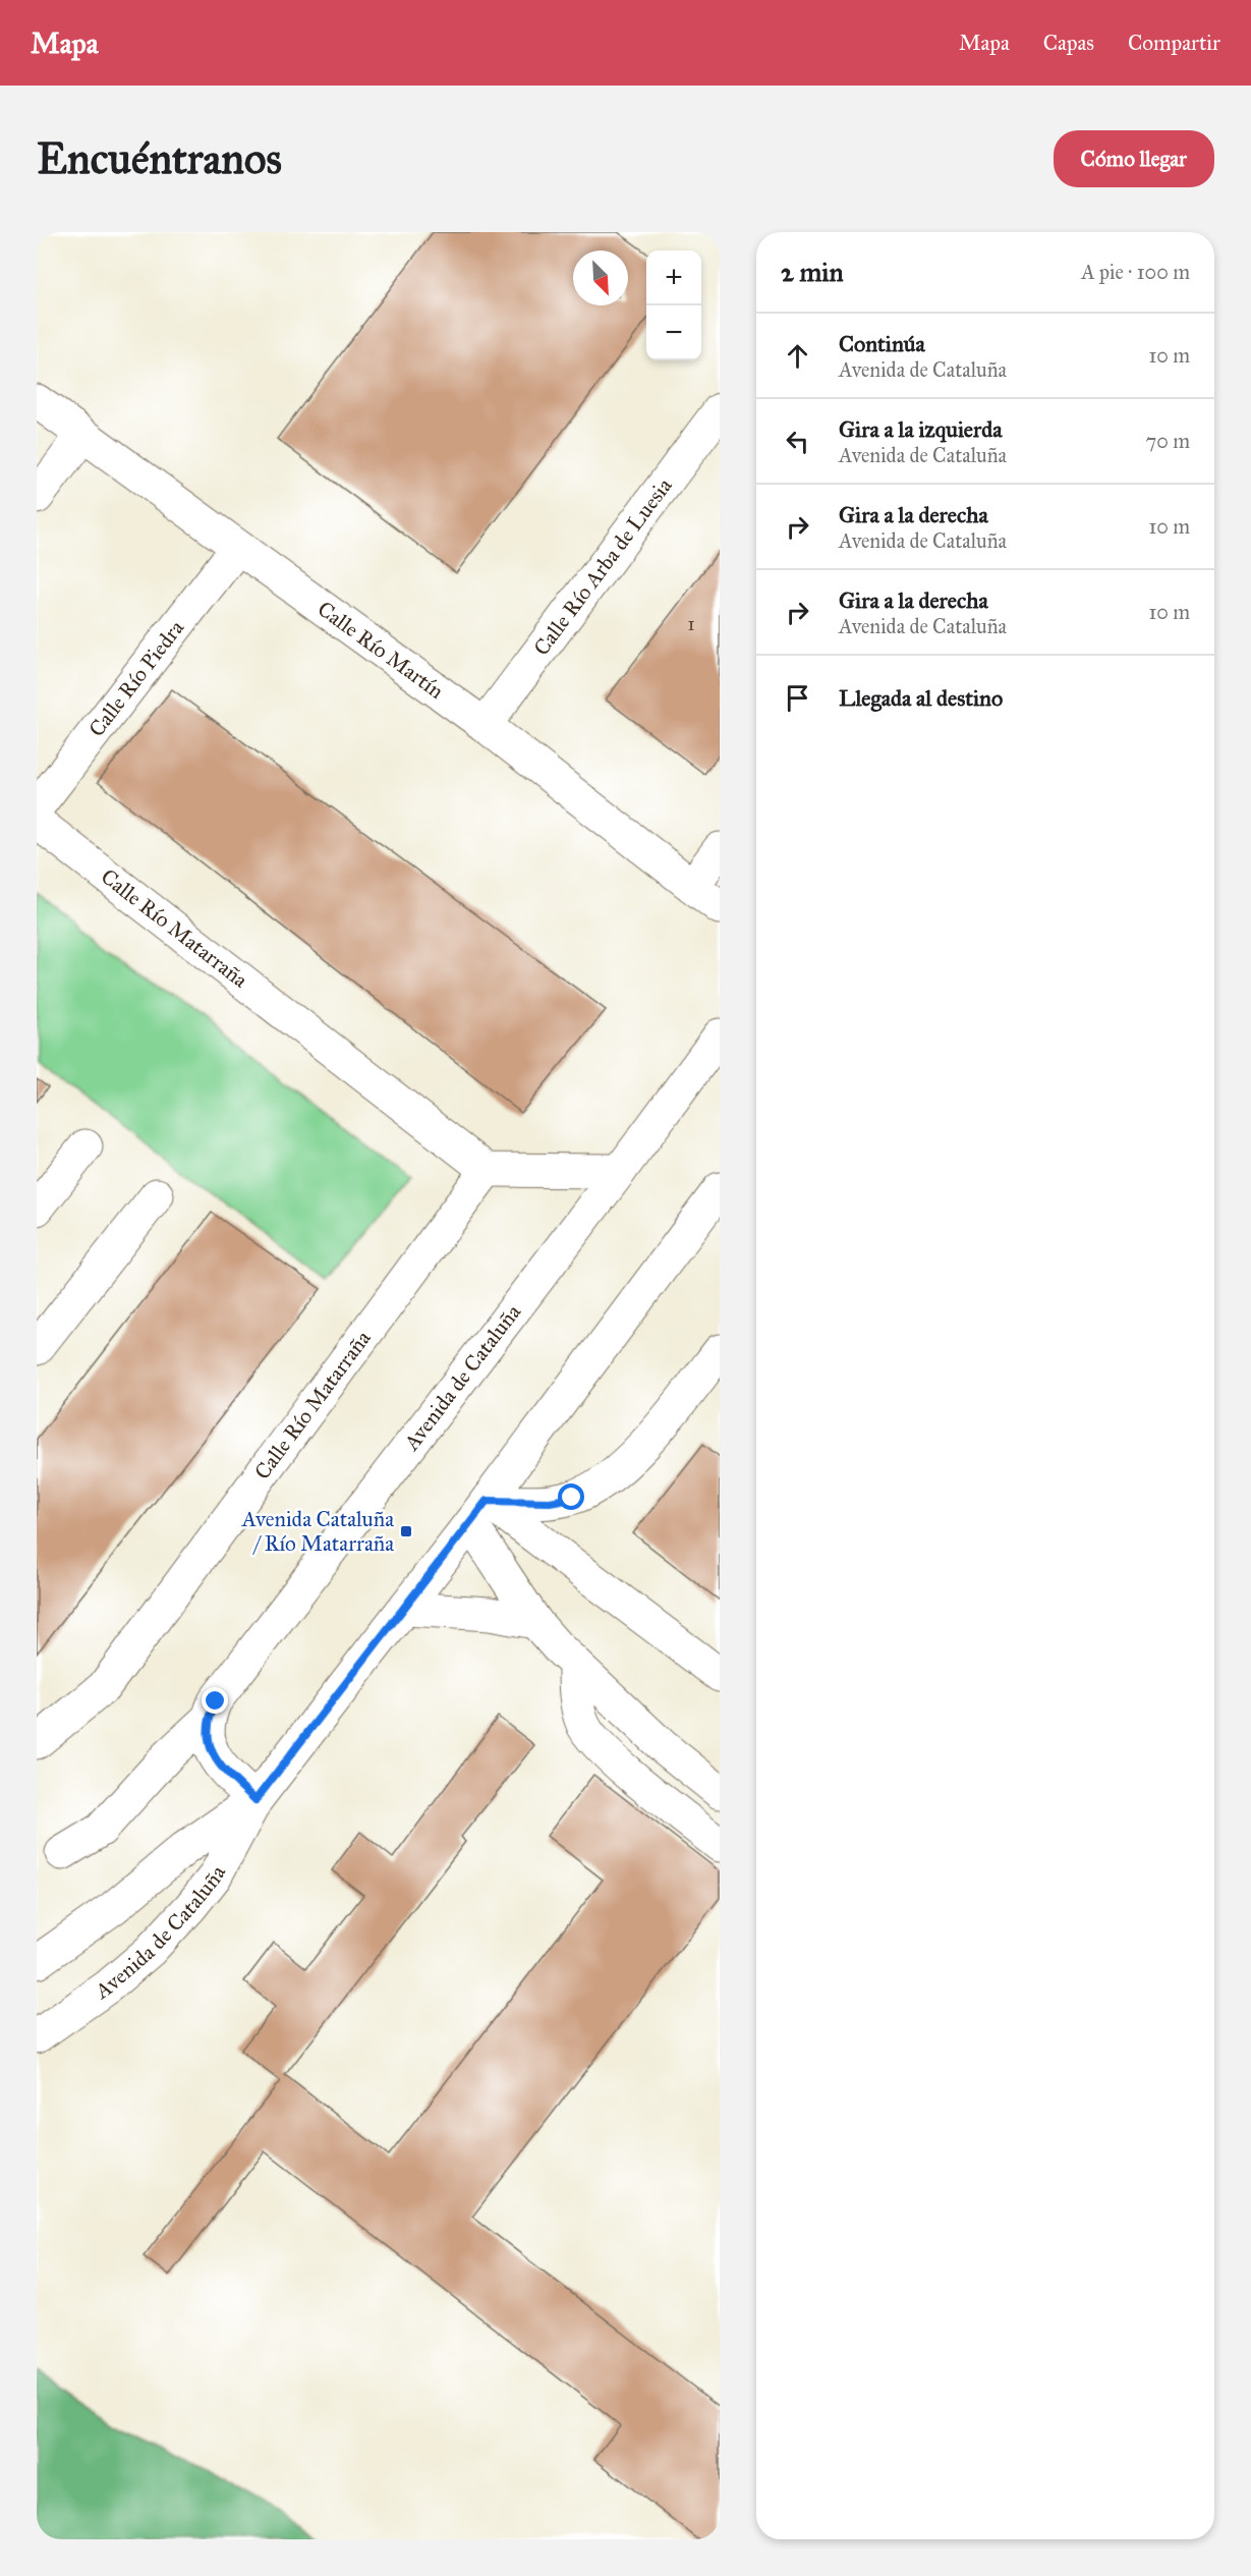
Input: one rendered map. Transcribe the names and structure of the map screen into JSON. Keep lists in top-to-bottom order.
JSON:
{
  "streets": {
    "street": [
      "Calle Río Arba de Luesia",
      "Calle Río Martín",
      "Calle Río Piedra",
      "Calle Río Matarraña",
      "Avenida de Cataluña"
    ]
  },
  "crossings": [
    ["Calle Río Arba de Luesia", "Calle Río Martín"],
    ["Calle Río Martín", "Calle Río Piedra"]
  ],
  "places": {
    "transit": ["Avenida Cataluña / Río Matarraña"]
  },
  "house_numbers": ["1"],
  "north": "bottom right",
  "page": {
    "header": "Mapa",
    "nav": ["Mapa", "Capas", "Compartir"],
    "buttons": "Cómo llegar",
    "title": "Encuéntranos",
    "heading": ["2 min", "A pie · 100 m"],
    "map_buttons": ["+", "−"],
    "list": [
      ["Continúa", "Avenida de Cataluña", "10 m"],
      ["Gira a la izquierda", "Avenida de Cataluña", "70 m"],
      ["Gira a la derecha", "Avenida de Cataluña", "10 m"],
      ["Gira a la derecha", "Avenida de Cataluña", "10 m"],
      "Llegada al destino"
    ]
  }
}
